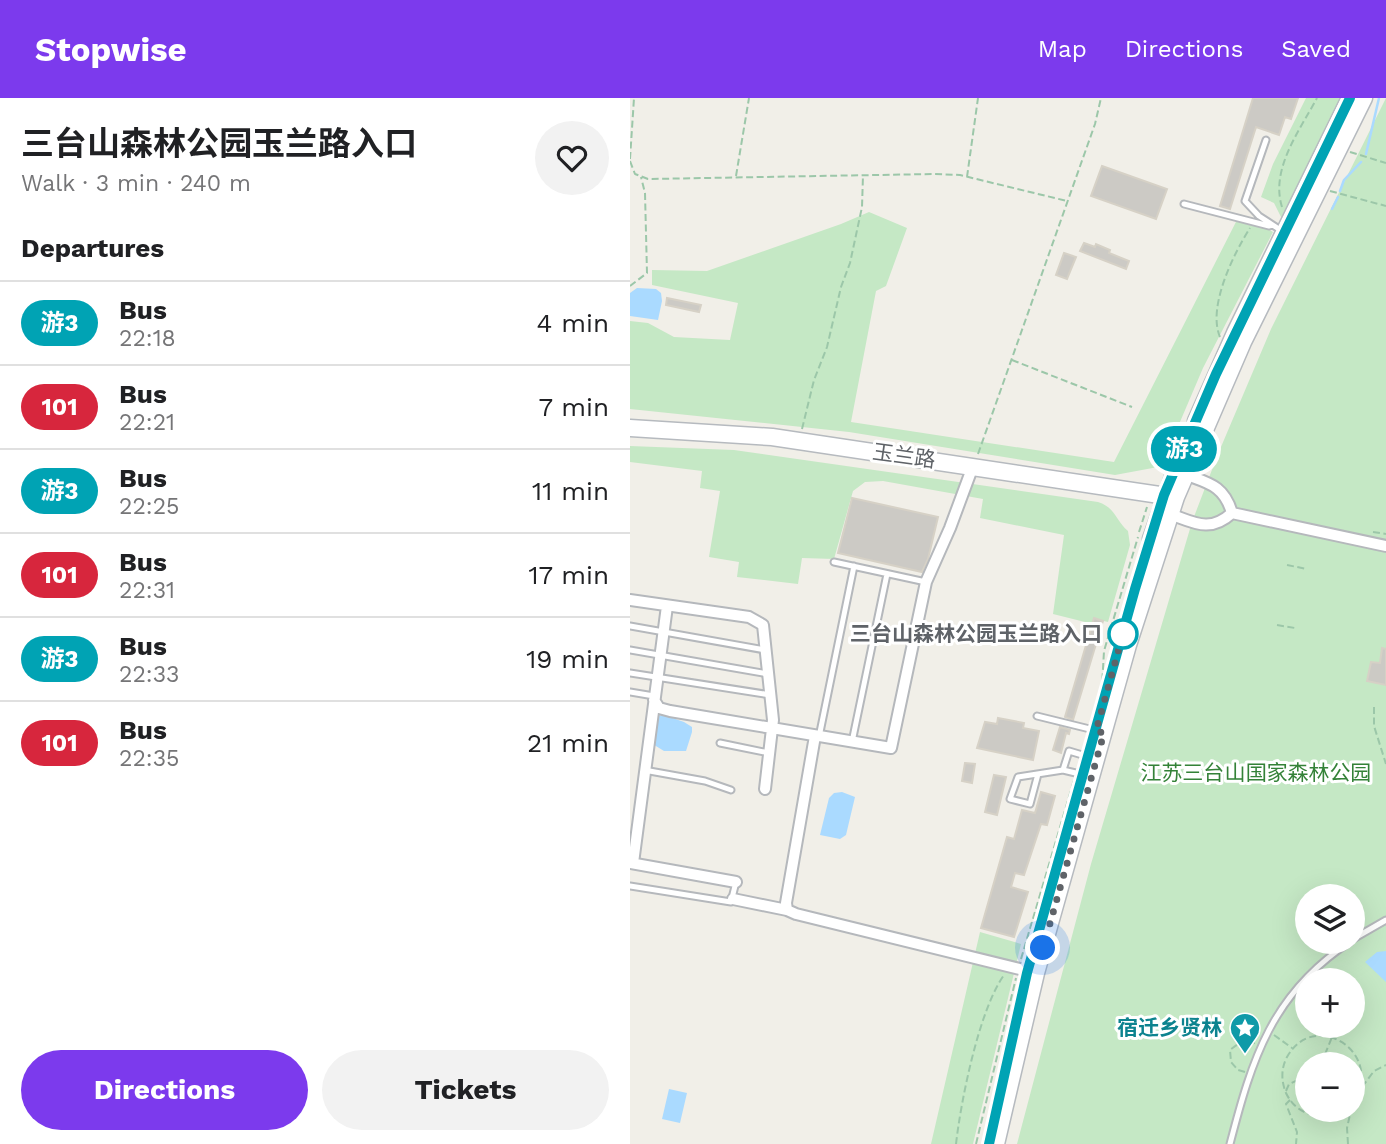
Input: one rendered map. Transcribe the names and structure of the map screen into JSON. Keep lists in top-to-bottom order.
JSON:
{
  "streets": {
    "main road": ["玉兰路"]
  },
  "parks": ["江苏三台山国家森林公园"],
  "places": {
    "other": ["三台山森林公园玉兰路入口"],
    "place": ["宿迁乡贤林"]
  },
  "lines": ["bus line 游3"],
  "page": {
    "header": "Stopwise",
    "nav": ["Map", "Directions", "Saved"],
    "heading": [
      ["三台山森林公园玉兰路入口", "Walk · 3 min · 240 m"],
      "Departures"
    ],
    "on_map": "游3",
    "list": [
      {
        "mark": "游3",
        "name": "Bus",
        "note": "22:18",
        "value": "4 min"
      },
      {
        "mark": "101",
        "name": "Bus",
        "note": "22:21",
        "value": "7 min"
      },
      {
        "mark": "游3",
        "name": "Bus",
        "note": "22:25",
        "value": "11 min"
      },
      {
        "mark": "101",
        "name": "Bus",
        "note": "22:31",
        "value": "17 min"
      },
      {
        "mark": "游3",
        "name": "Bus",
        "note": "22:33",
        "value": "19 min"
      },
      {
        "mark": "101",
        "name": "Bus",
        "note": "22:35",
        "value": "21 min"
      }
    ],
    "map_buttons": ["+", "−"],
    "buttons": ["Directions", "Tickets"]
  }
}
